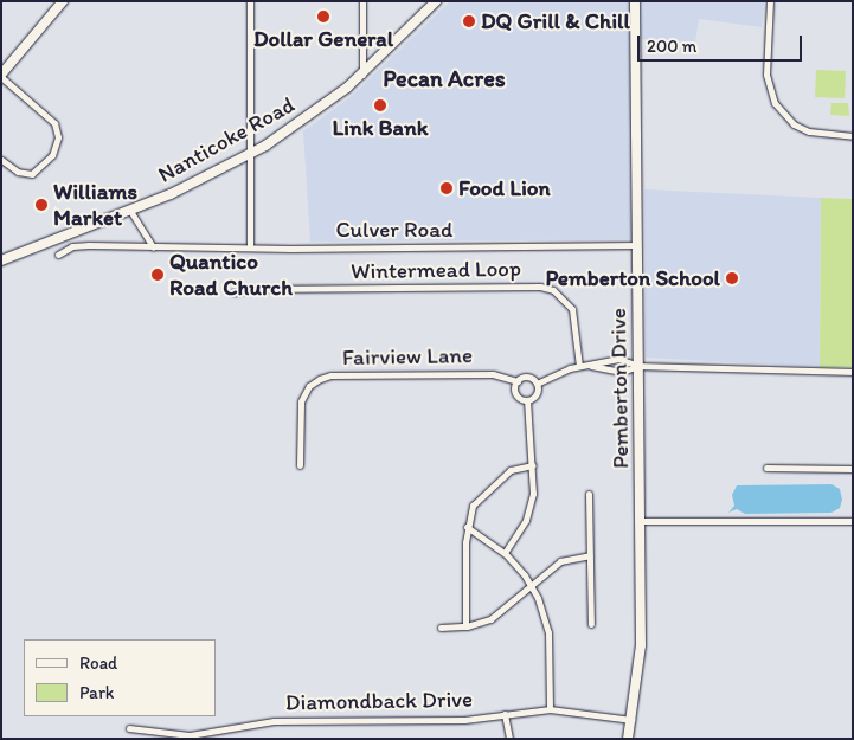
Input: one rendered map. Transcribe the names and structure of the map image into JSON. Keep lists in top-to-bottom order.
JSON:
{
  "streets": {
    "street": [
      "Nanticoke Road",
      "Culver Road",
      "Wintermead Loop",
      "Fairview Lane",
      "Pemberton Drive",
      "Diamondback Drive"
    ]
  },
  "crossings": [
    ["Culver Road", "Pemberton Drive"],
    ["Pemberton Drive", "Diamondback Drive"]
  ],
  "districts": ["Pecan Acres"],
  "places": [
    "Dollar General",
    "DQ Grill & Chill",
    "Link Bank",
    "Food Lion",
    "Williams Market",
    "Quantico Road Church",
    "Pemberton School"
  ],
  "legend": ["Road", "Park"],
  "scale_bar": "200 m"
}
